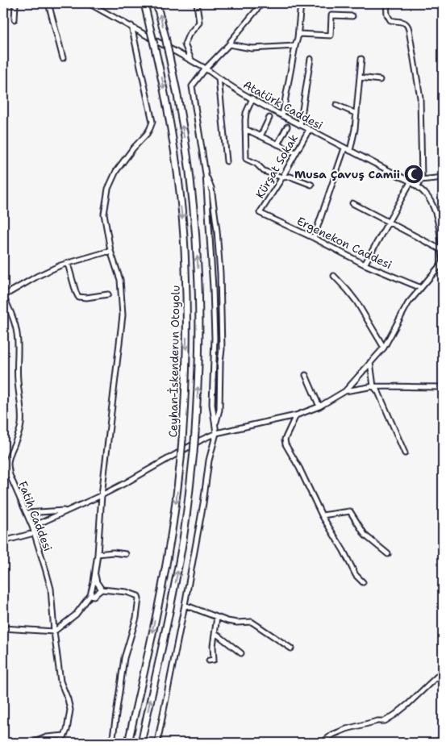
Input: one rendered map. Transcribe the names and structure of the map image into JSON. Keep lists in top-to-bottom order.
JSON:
{
  "streets": {
    "highway": ["Ceyhan-İskenderun Otoyolu"],
    "street": [
      "Atatürk Caddesi",
      "Kürşat Sokak",
      "Ergenekon Caddesi",
      "Fatih Caddesi"
    ]
  },
  "crossings": [
    ["Atatürk Caddesi", "Kürşat Sokak"],
    ["Kürşat Sokak", "Ergenekon Caddesi"]
  ],
  "places": {
    "mosque": ["Musa Çavuş Camii"]
  }
}
